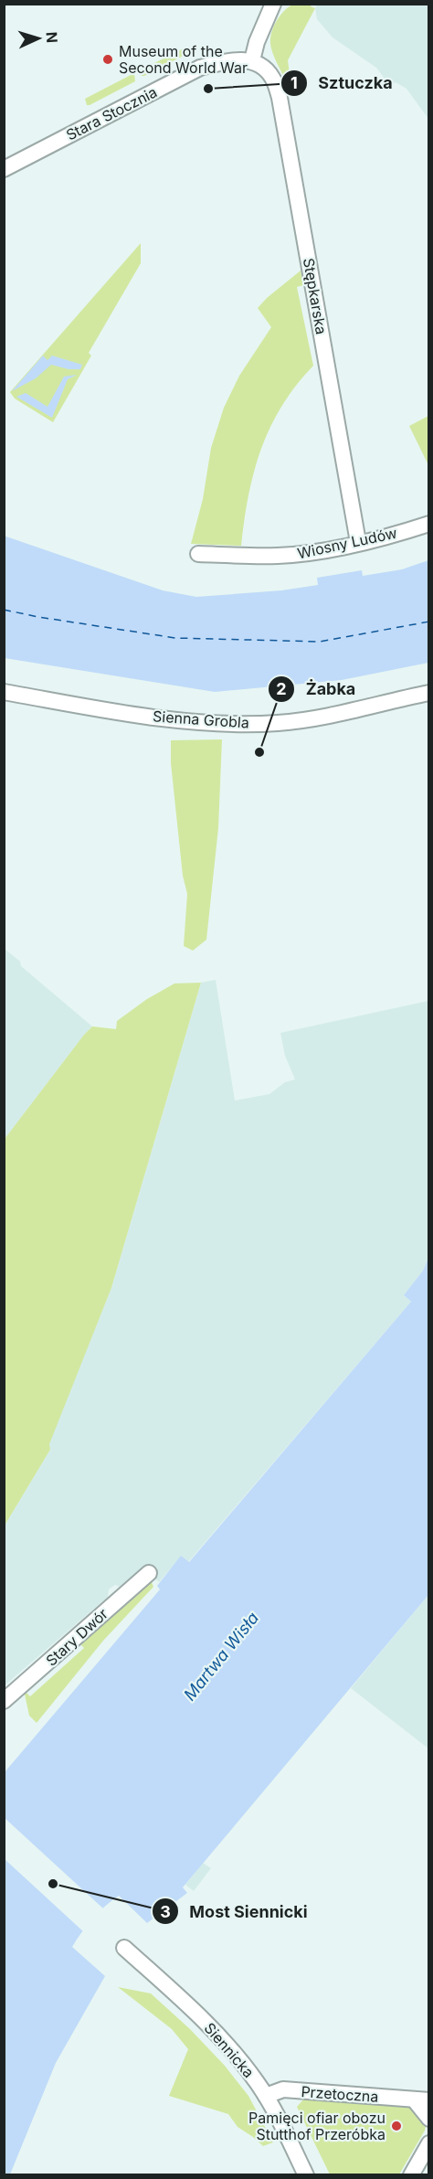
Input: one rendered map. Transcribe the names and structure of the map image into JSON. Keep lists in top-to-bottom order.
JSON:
{
  "streets": {
    "street": [
      "Stara Stocznia",
      "Stępkarska",
      "Wiosny Ludów",
      "Sienna Grobla",
      "Stary Dwór",
      "Siennicka",
      "Przetoczna"
    ]
  },
  "crossings": [
    ["Stara Stocznia", "Stępkarska"],
    ["Stępkarska", "Wiosny Ludów"],
    ["Siennicka", "Przetoczna"]
  ],
  "water": ["Martwa Wisła"],
  "places": [
    "Museum of the Second World War",
    "Sztuczka",
    "Żabka",
    "Most Siennicki",
    "Pamięci ofiar obozu Stutthof Przeróbka"
  ],
  "north": "right"
}
